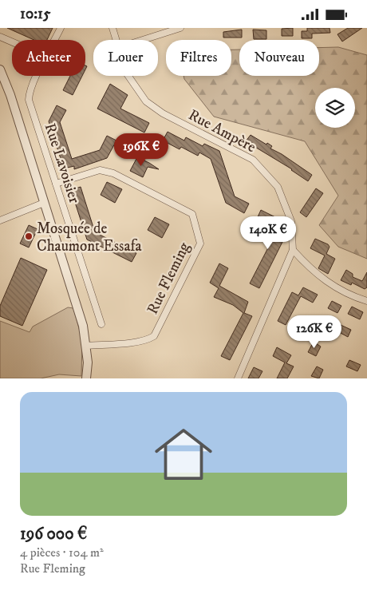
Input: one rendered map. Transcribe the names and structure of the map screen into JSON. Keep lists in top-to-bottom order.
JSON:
{
  "streets": {
    "street": ["Rue Ampère", "Rue Lavoisier", "Rue Fleming"]
  },
  "crossings": [
    ["Rue Lavoisier", "Rue Fleming"]
  ],
  "places": ["Mosquée de Chaumont Essafa"],
  "page": {
    "status": "10:15",
    "chip": [
      "Acheter",
      "Louer",
      "Filtres",
      "Nouveau"
    ],
    "price": ["196K €", "140K €", "126K €"],
    "list": [
      {
        "name": "196 000 €",
        "note": "4 pièces · 104 m² · Rue Fleming"
      }
    ]
  }
}
